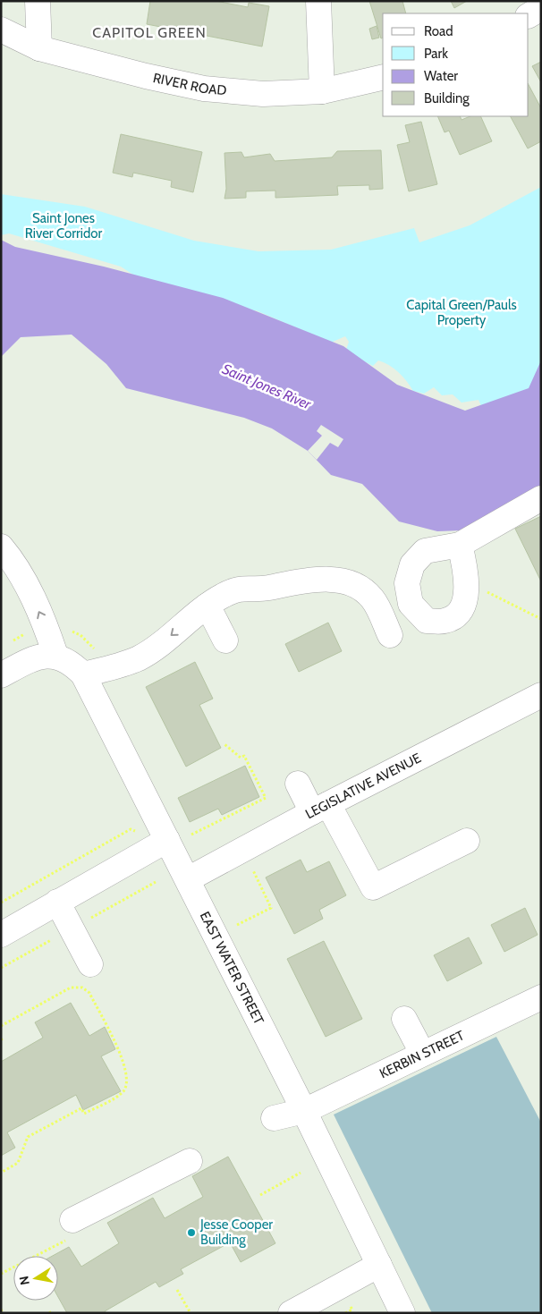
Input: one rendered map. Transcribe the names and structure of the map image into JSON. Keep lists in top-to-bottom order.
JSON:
{
  "streets": {
    "street": [
      "RIVER ROAD",
      "LEGISLATIVE AVENUE",
      "EAST WATER STREET",
      "KERBIN STREET"
    ]
  },
  "crossings": [
    ["LEGISLATIVE AVENUE", "EAST WATER STREET"],
    ["EAST WATER STREET", "KERBIN STREET"]
  ],
  "districts": ["CAPITOL GREEN"],
  "water": ["Saint Jones River"],
  "parks": ["Saint Jones River Corridor", "Capital Green/Pauls Property"],
  "places": ["Jesse Cooper Building"],
  "legend": [
    "Road",
    "Park",
    "Water",
    "Building"
  ],
  "north": "left"
}
